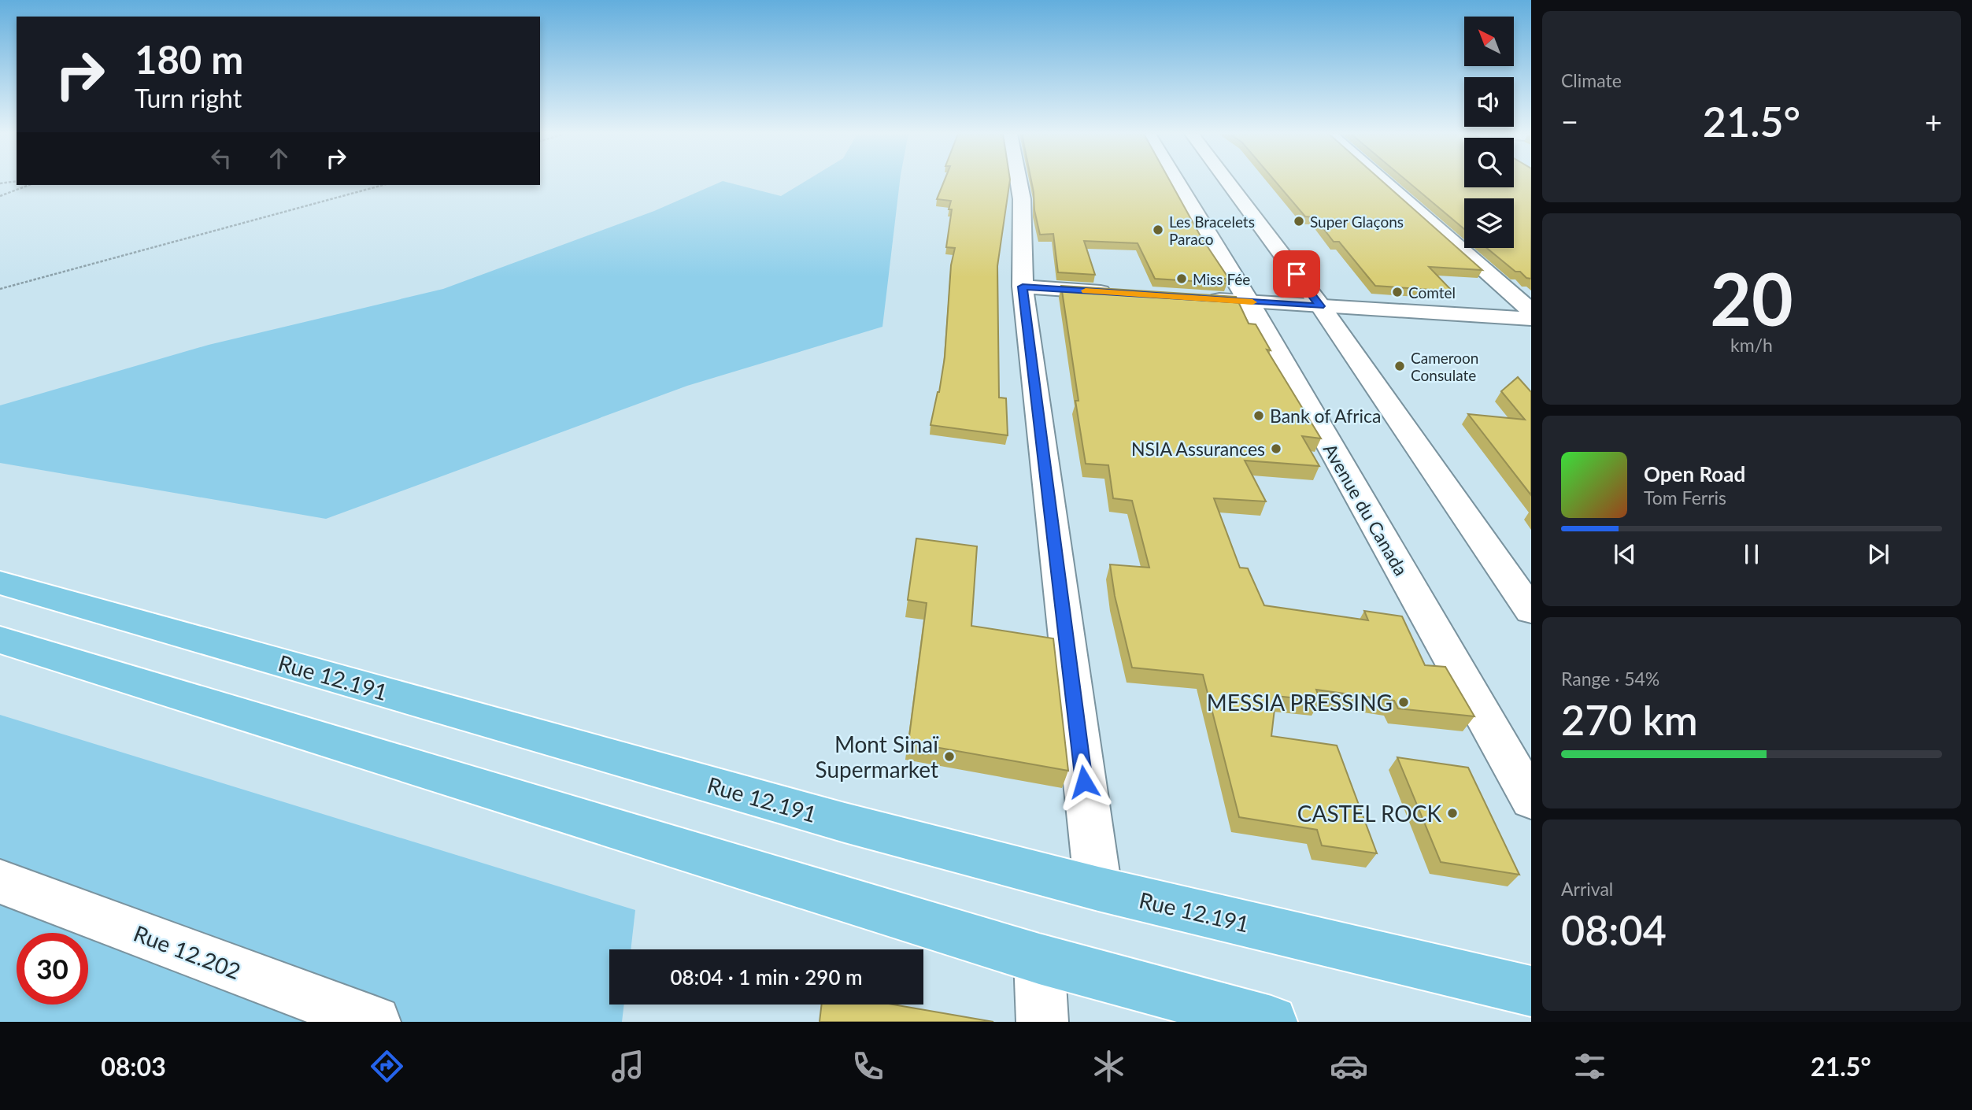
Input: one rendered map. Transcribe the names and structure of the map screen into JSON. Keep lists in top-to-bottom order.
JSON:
{
  "streets": {
    "main road": ["Rue 12.191"],
    "street": ["Avenue du Canada", "Rue 12.202"]
  },
  "places": [
    "Super Glaçons",
    "Les Bracelets Paraco",
    "Miss Fée",
    "Comtel",
    "Cameroon Consulate",
    "Bank of Africa",
    "NSIA Assurances",
    "MESSIA PRESSING",
    "Mont Sinaï Supermarket",
    "CASTEL ROCK"
  ],
  "north": "top left",
  "page": {
    "tile": [
      "Climate",
      ["20", "km/h"],
      ["Range · 54%", "270 km"],
      ["Arrival", "08:04"]
    ],
    "turn": ["180 m", "Turn right"],
    "heat": ["−", "21.5°", "+"],
    "song": ["Open Road", "Tom Ferris"],
    "limit": "30",
    "trip": "08:04 · 1 min · 290 m",
    "tabs": ["08:03", "21.5°"]
  }
}
